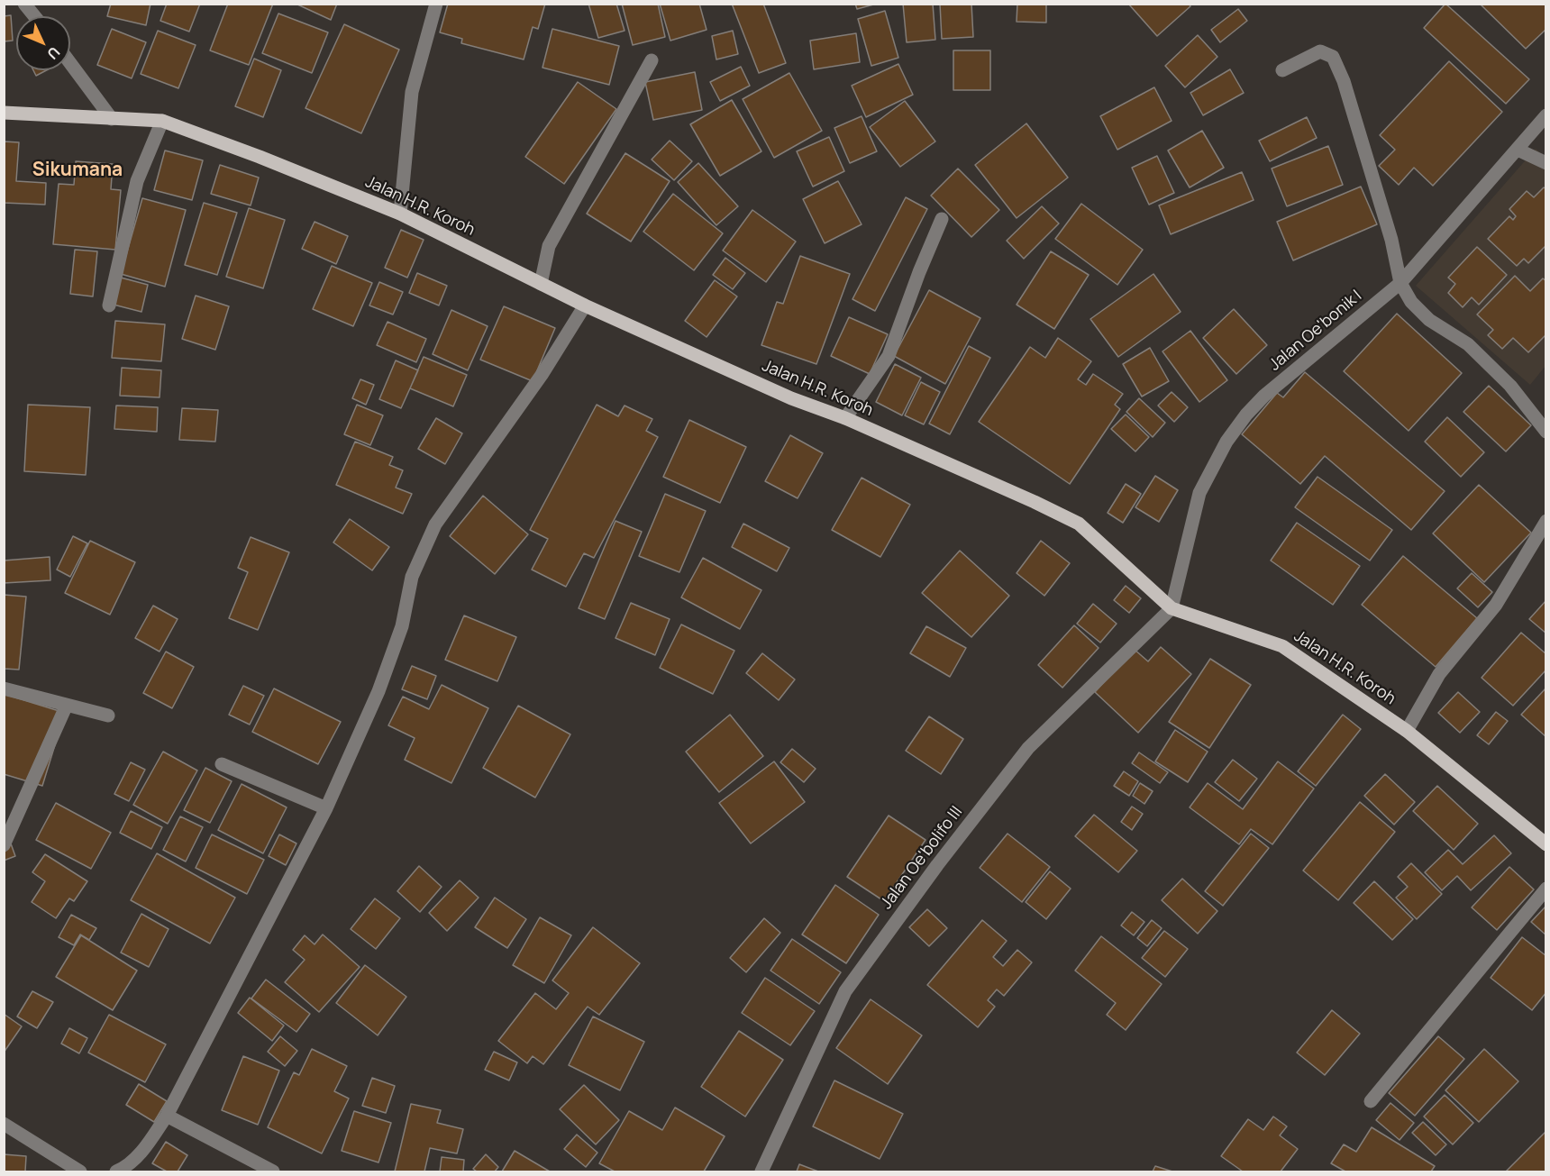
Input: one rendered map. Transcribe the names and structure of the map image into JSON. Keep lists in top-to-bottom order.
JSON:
{
  "streets": {
    "main road": ["Jalan H.R. Koroh"],
    "street": ["Jalan Oe'bonik I", "Jalan Oe'bolifo III"]
  },
  "crossings": [
    ["Jalan H.R. Koroh", "Jalan Oe'bonik I"],
    ["Jalan H.R. Koroh", "Jalan Oe'bolifo III"],
    ["Jalan Oe'bonik I", "Jalan Oe'bolifo III"]
  ],
  "districts": ["Sikumana"],
  "north": "bottom right"
}
